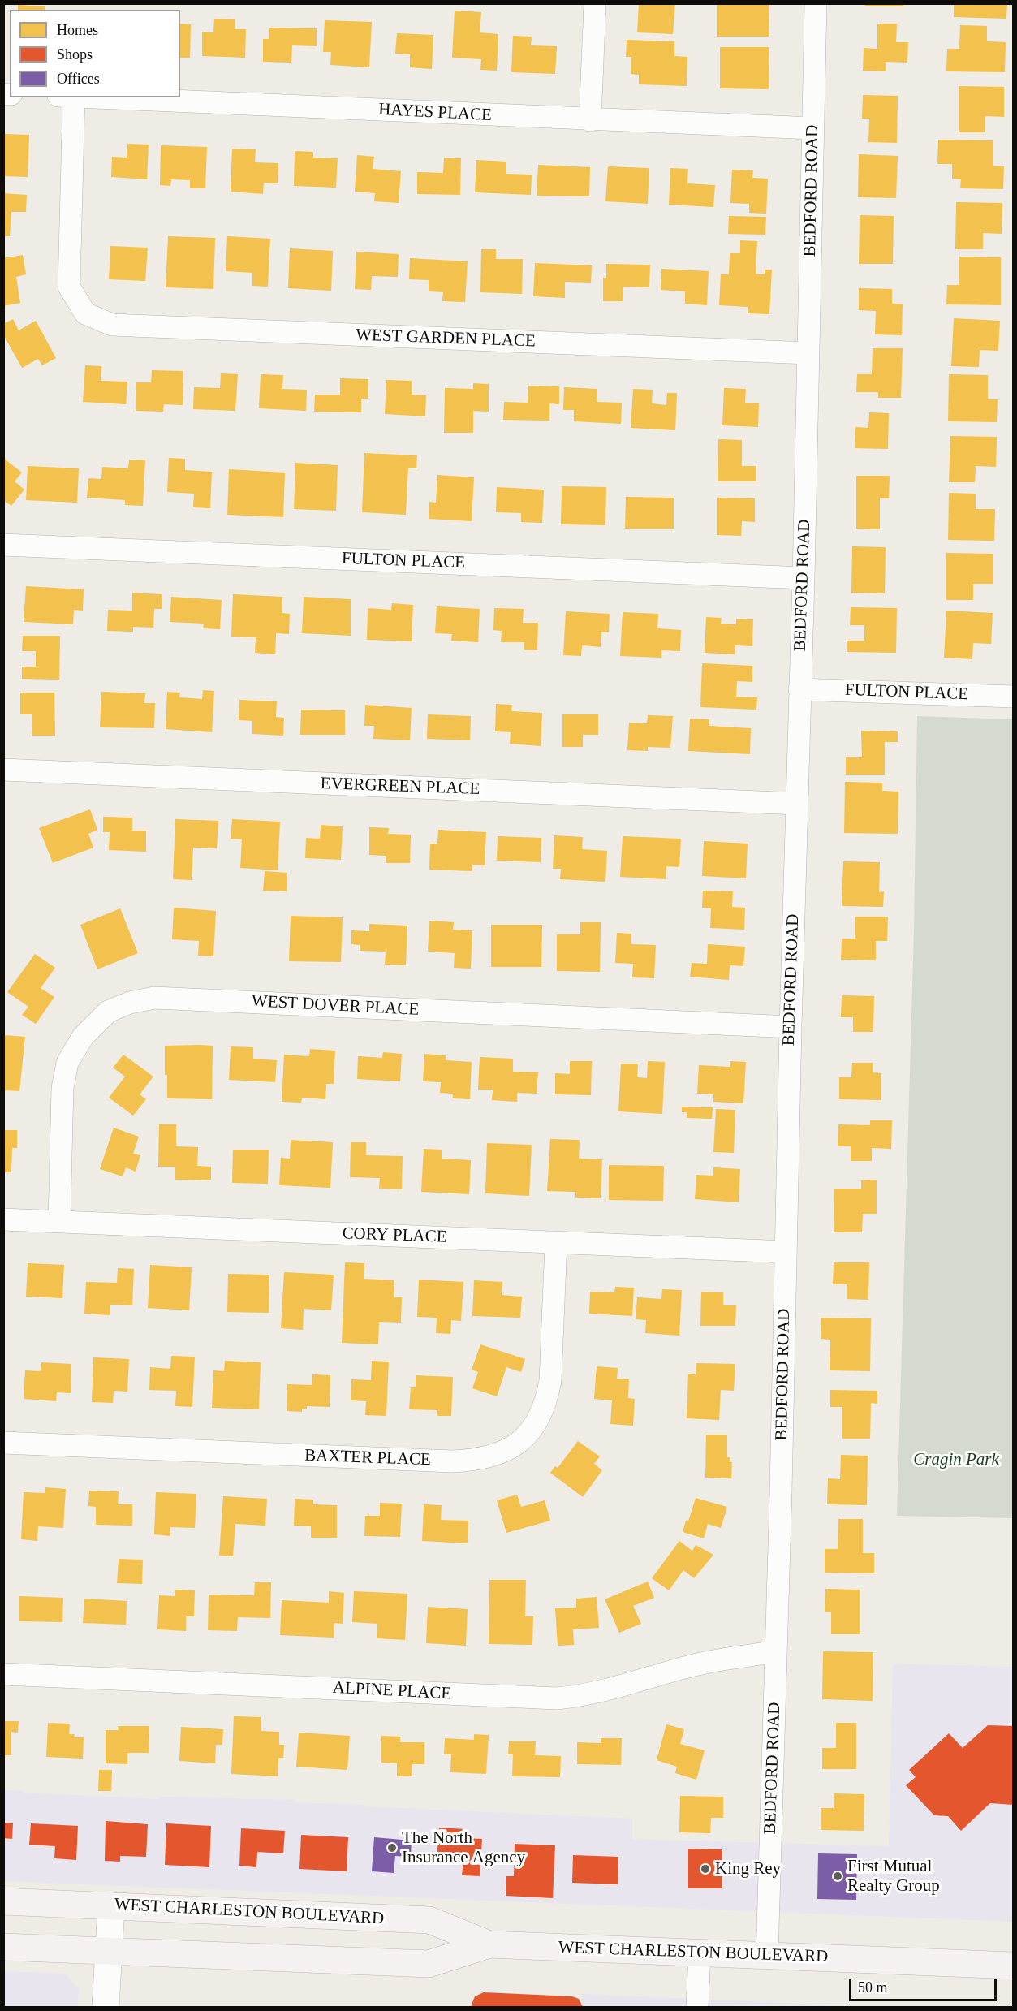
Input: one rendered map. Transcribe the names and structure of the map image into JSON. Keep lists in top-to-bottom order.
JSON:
{
  "streets": {
    "main road": ["WEST CHARLESTON BOULEVARD"],
    "street": [
      "HAYES PLACE",
      "BEDFORD ROAD",
      "WEST GARDEN PLACE",
      "FULTON PLACE",
      "EVERGREEN PLACE",
      "WEST DOVER PLACE",
      "CORY PLACE",
      "BAXTER PLACE",
      "ALPINE PLACE"
    ]
  },
  "crossings": [
    ["HAYES PLACE", "BEDFORD ROAD"],
    ["BEDFORD ROAD", "WEST GARDEN PLACE"],
    ["BEDFORD ROAD", "FULTON PLACE"],
    ["BEDFORD ROAD", "EVERGREEN PLACE"],
    ["BEDFORD ROAD", "WEST DOVER PLACE"],
    ["BEDFORD ROAD", "CORY PLACE"],
    ["BEDFORD ROAD", "ALPINE PLACE"],
    ["BEDFORD ROAD", "WEST CHARLESTON BOULEVARD"],
    ["WEST DOVER PLACE", "CORY PLACE"],
    ["CORY PLACE", "BAXTER PLACE"]
  ],
  "parks": ["Cragin Park"],
  "places": ["The North Insurance Agency", "King Rey", "First Mutual Realty Group"],
  "legend": ["Homes", "Shops", "Offices"],
  "scale_bar": "50 m"
}
